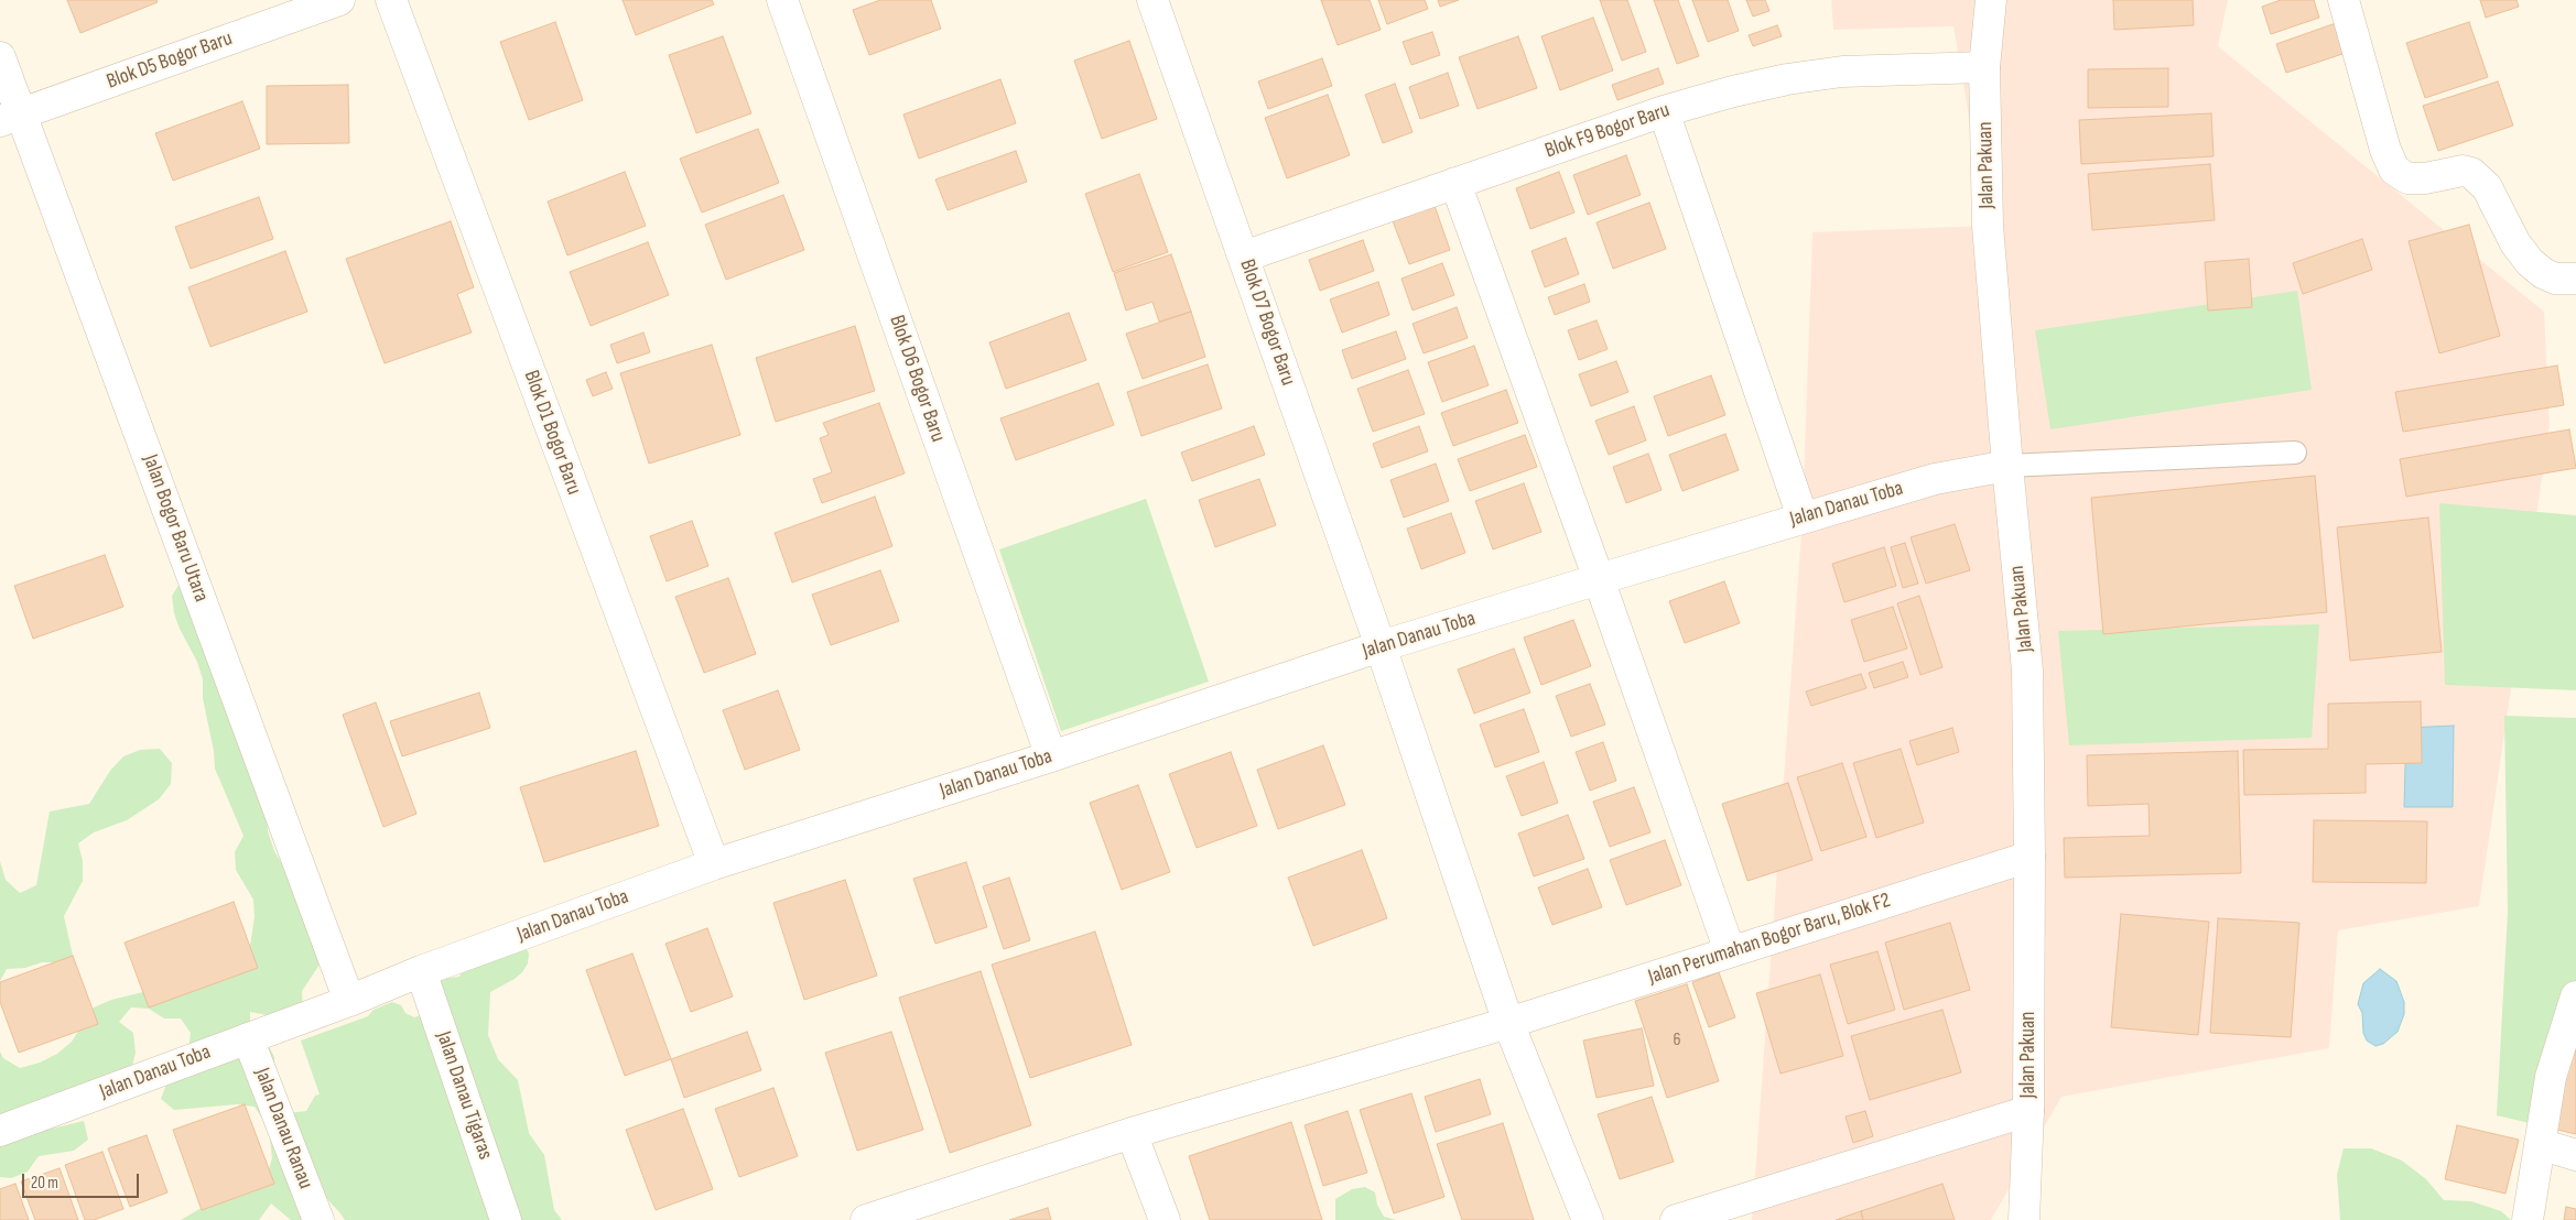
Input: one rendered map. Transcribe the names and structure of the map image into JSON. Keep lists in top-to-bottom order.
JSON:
{
  "streets": {
    "street": [
      "Blok D5 Bogor Baru",
      "Blok F9 Bogor Baru",
      "Jalan Pakuan",
      "Blok D7 Bogor Baru",
      "Blok D6 Bogor Baru",
      "Blok D1 Bogor Baru",
      "Jalan Danau Toba",
      "Jalan Bogor Baru Utara",
      "Jalan Perumahan Bogor Baru, Blok F2",
      "Jalan Danau Tigaras",
      "Jalan Danau Ranau"
    ]
  },
  "crossings": [
    ["Blok D5 Bogor Baru", "Jalan Bogor Baru Utara"],
    ["Blok F9 Bogor Baru", "Jalan Pakuan"],
    ["Blok F9 Bogor Baru", "Blok D7 Bogor Baru"],
    ["Jalan Pakuan", "Jalan Danau Toba"],
    ["Jalan Pakuan", "Jalan Perumahan Bogor Baru, Blok F2"],
    ["Blok D7 Bogor Baru", "Jalan Danau Toba"],
    ["Blok D7 Bogor Baru", "Jalan Perumahan Bogor Baru, Blok F2"],
    ["Blok D6 Bogor Baru", "Jalan Danau Toba"],
    ["Blok D1 Bogor Baru", "Jalan Danau Toba"],
    ["Jalan Danau Toba", "Jalan Bogor Baru Utara"],
    ["Jalan Danau Toba", "Jalan Danau Tigaras"],
    ["Jalan Danau Toba", "Jalan Danau Ranau"]
  ],
  "house_numbers": ["6"],
  "scale_bar": "20 m"
}
